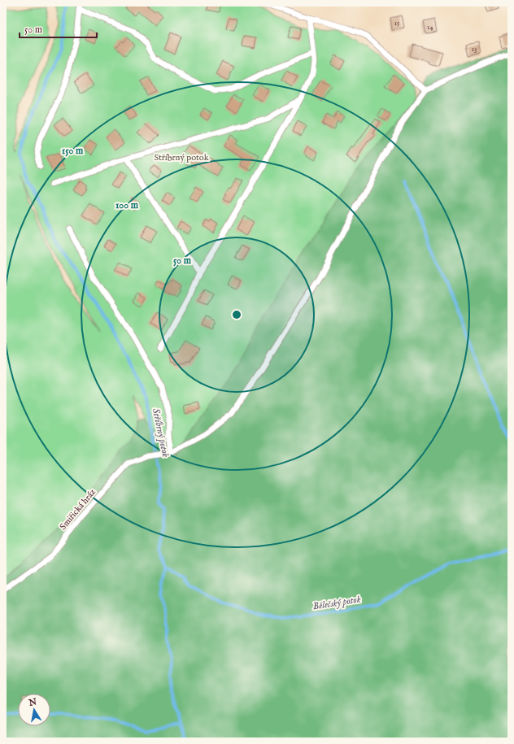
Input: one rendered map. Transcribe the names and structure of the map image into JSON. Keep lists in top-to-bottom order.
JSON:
{
  "streets": {
    "lane": ["Smiřická hráz"]
  },
  "water": ["Stříbrný potok", "Bělečský potok"],
  "parks": ["Stříbrný potok"],
  "house_numbers": ["15", "14", "13"],
  "scale_bar": "50 m",
  "north": "top",
  "rings": ["150 m", "100 m", "50 m"]
}
